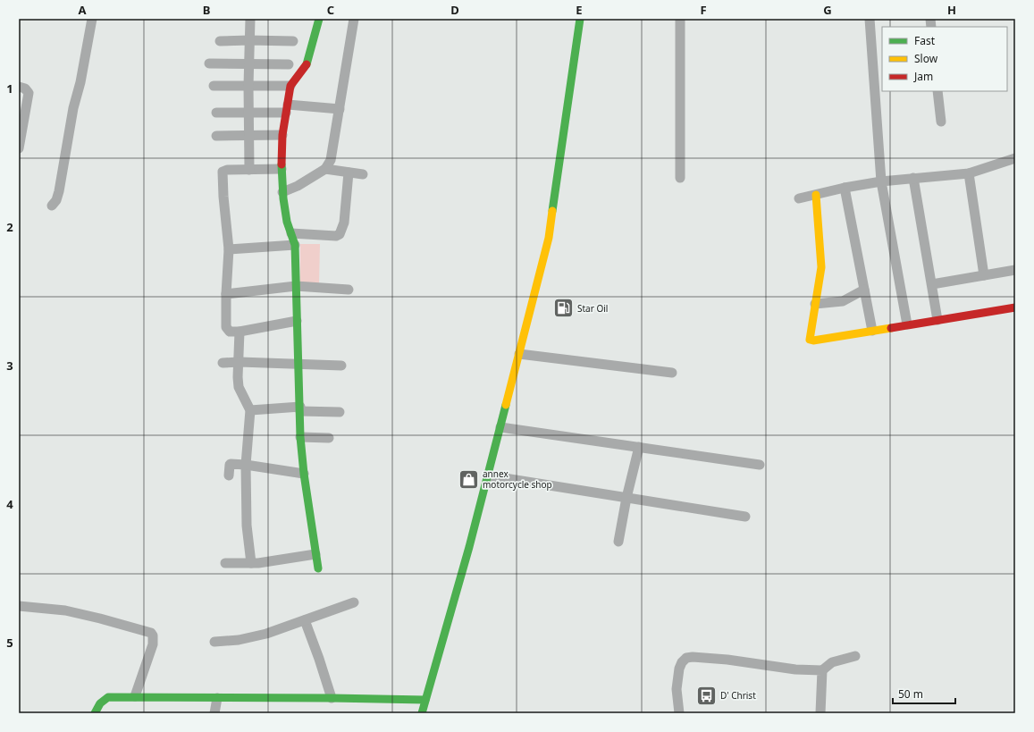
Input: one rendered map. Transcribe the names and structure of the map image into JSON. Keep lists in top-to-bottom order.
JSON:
{
  "places": {
    "fuel station": ["Star Oil"],
    "shop": ["annex motorcycle shop"],
    "bus stop": ["D' Christ"]
  },
  "legend": ["Fast", "Slow", "Jam"],
  "scale_bar": "50 m",
  "grid": {
    "columns": [
      "A",
      "B",
      "C",
      "D",
      "E",
      "F",
      "G",
      "H"
    ],
    "rows": [
      "1",
      "2",
      "3",
      "4",
      "5"
    ]
  }
}
